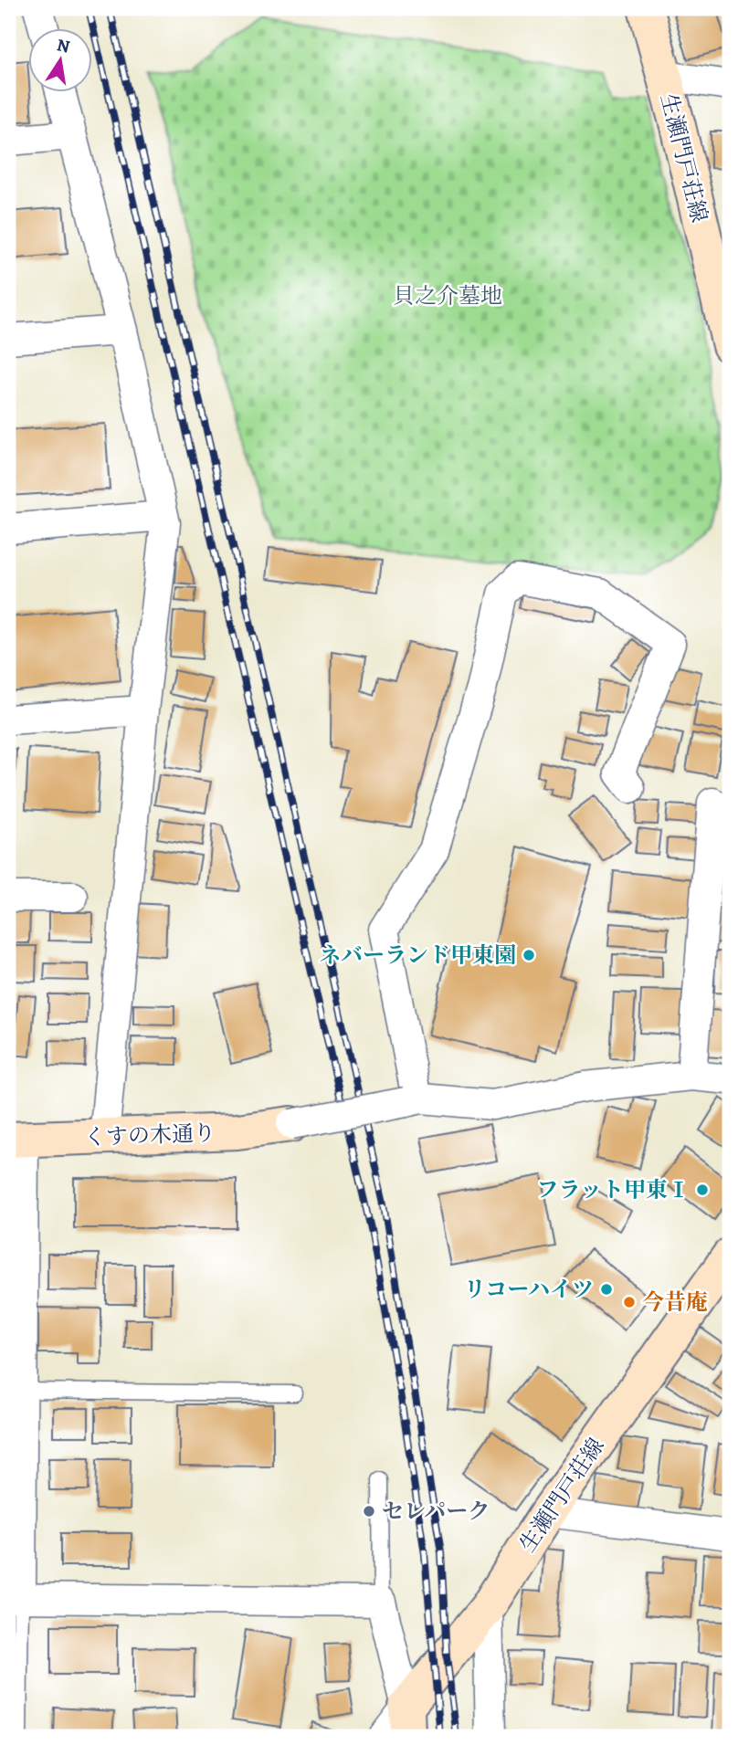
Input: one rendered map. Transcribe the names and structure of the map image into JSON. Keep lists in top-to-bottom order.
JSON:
{
  "streets": {
    "main road": ["生瀬門戸荘線", "くすの木通り"]
  },
  "parks": ["貝之介墓地"],
  "places": [
    "ネバーランド甲東園",
    "フラット甲東Ⅰ",
    "リコーハイツ",
    "今昔庵",
    "セレパーク"
  ],
  "north": "top"
}
